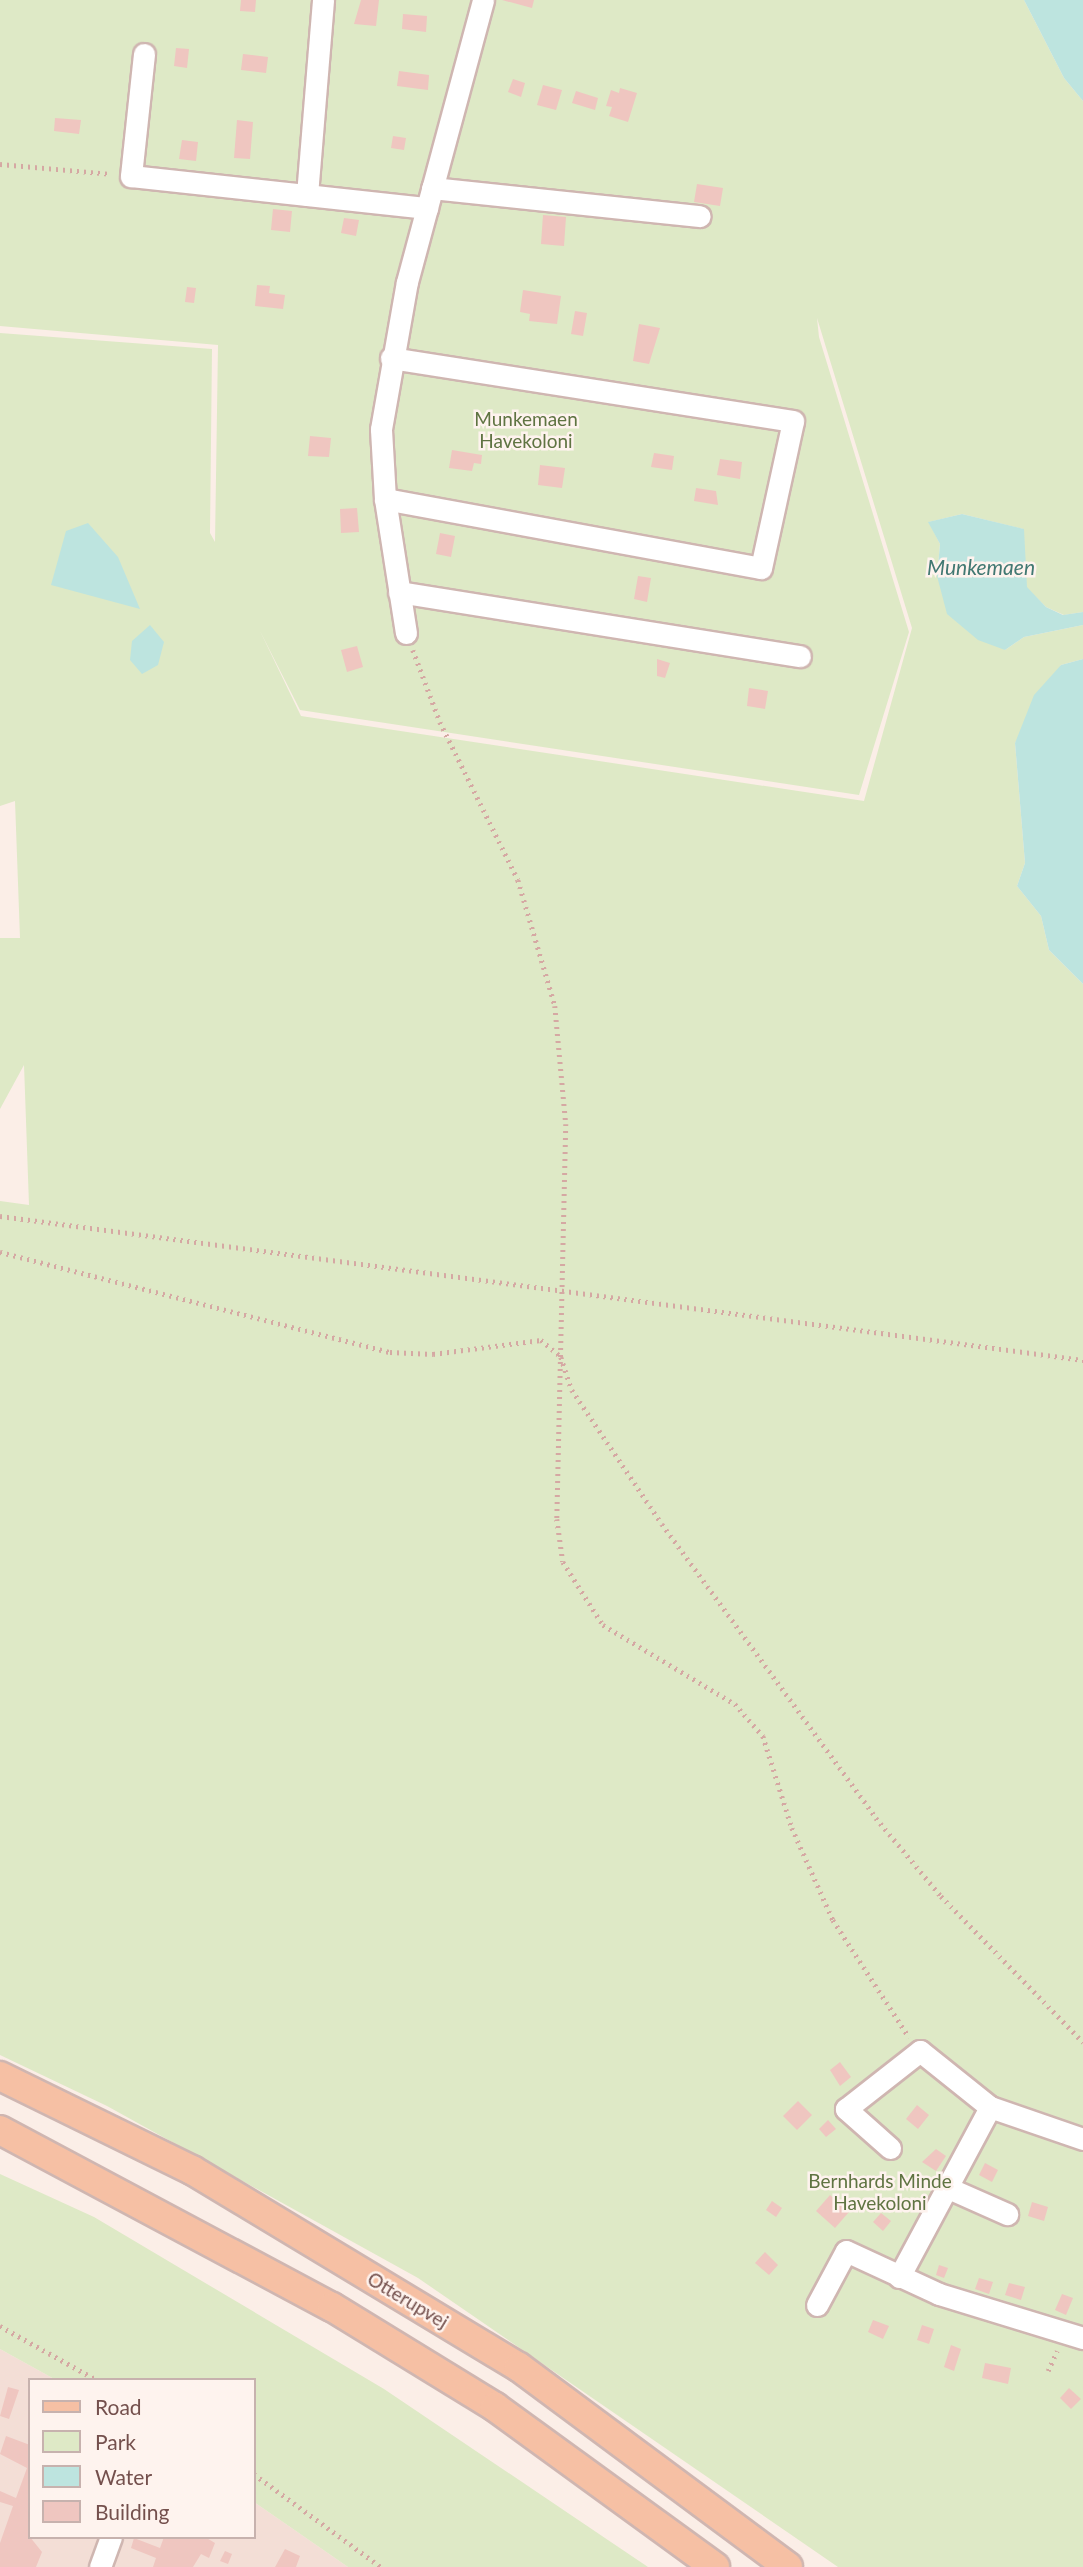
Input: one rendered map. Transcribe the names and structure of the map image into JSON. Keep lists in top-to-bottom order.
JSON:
{
  "streets": {
    "main road": ["Otterupvej"]
  },
  "water": ["Munkemaen"],
  "parks": ["Munkemaen Havekoloni", "Bernhards Minde Havekoloni"],
  "legend": [
    "Road",
    "Park",
    "Water",
    "Building"
  ]
}
